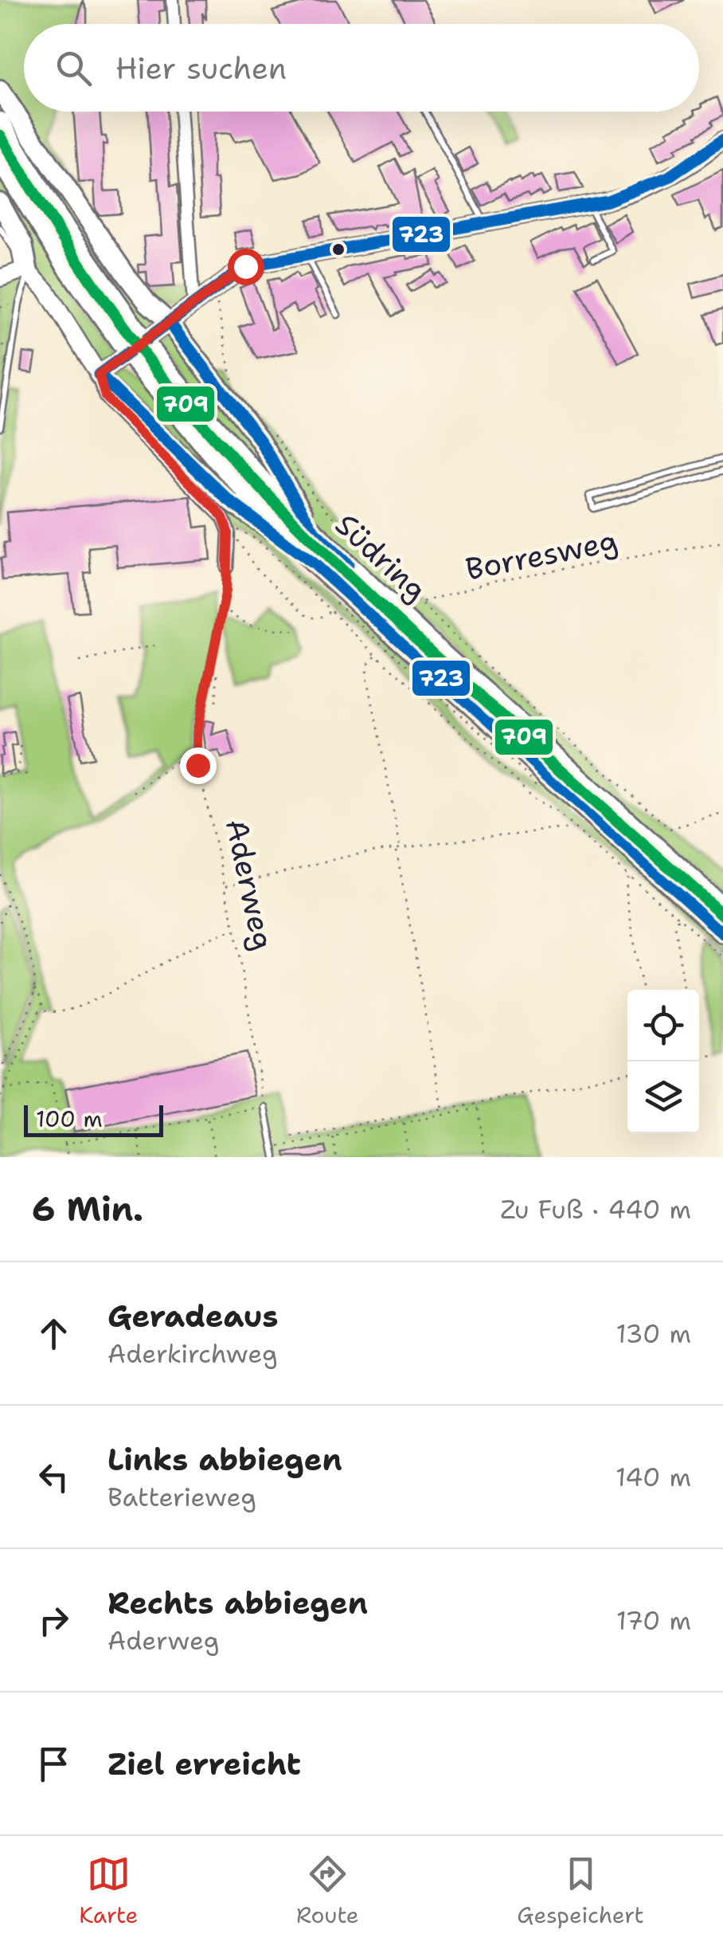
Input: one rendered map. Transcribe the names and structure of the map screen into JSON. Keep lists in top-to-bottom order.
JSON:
{
  "streets": {
    "main road": ["Südring"],
    "path": ["Borresweg", "Aderweg"]
  },
  "lines": ["transit line 709", "transit line 723"],
  "scale_bar": "100 m",
  "page": {
    "search": "Hier suchen",
    "scale": "100 m",
    "heading": ["6 Min.", "Zu Fuß · 440 m"],
    "list": [
      ["Geradeaus", "Aderkirchweg", "130 m"],
      ["Links abbiegen", "Batterieweg", "140 m"],
      ["Rechts abbiegen", "Aderweg", "170 m"],
      "Ziel erreicht"
    ],
    "nav": ["Karte", "Route", "Gespeichert"]
  }
}
